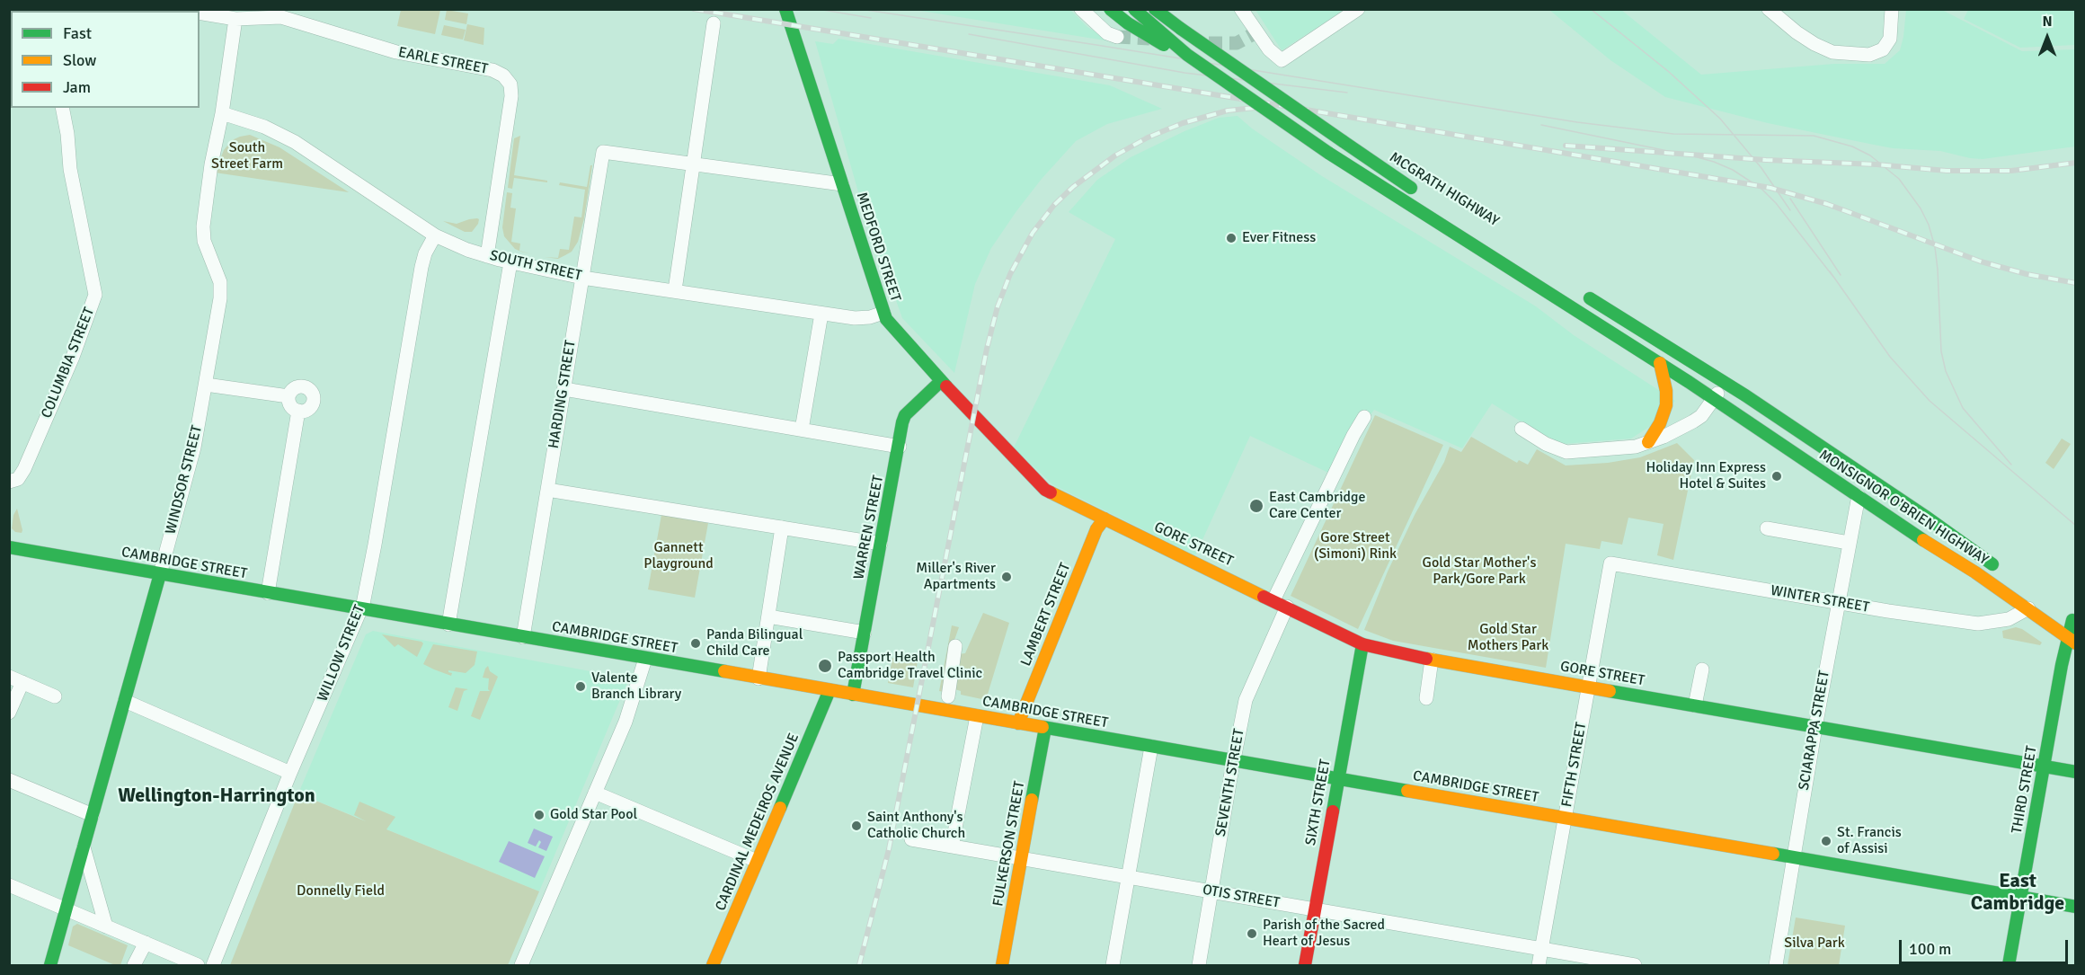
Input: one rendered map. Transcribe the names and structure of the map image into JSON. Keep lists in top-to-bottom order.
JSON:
{
  "streets": {
    "main road": [
      "MCGRATH HIGHWAY",
      "MEDFORD STREET",
      "WINDSOR STREET",
      "MONSIGNOR O'BRIEN HIGHWAY",
      "WARREN STREET",
      "GORE STREET",
      "CAMBRIDGE STREET",
      "LAMBERT STREET",
      "THIRD STREET",
      "SIXTH STREET",
      "CARDINAL MEDEIROS AVENUE",
      "FULKERSON STREET"
    ],
    "street": [
      "EARLE STREET",
      "SOUTH STREET",
      "COLUMBIA STREET",
      "HARDING STREET",
      "WINTER STREET",
      "WILLOW STREET",
      "SCIARAPPA STREET",
      "FIFTH STREET",
      "SEVENTH STREET",
      "OTIS STREET"
    ]
  },
  "crossings": [
    ["EARLE STREET", "SOUTH STREET"],
    ["EARLE STREET", "WINDSOR STREET"],
    ["MCGRATH HIGHWAY", "MONSIGNOR O'BRIEN HIGHWAY"],
    ["MEDFORD STREET", "SOUTH STREET"],
    ["MEDFORD STREET", "WARREN STREET"],
    ["MEDFORD STREET", "GORE STREET"],
    ["SOUTH STREET", "HARDING STREET"],
    ["SOUTH STREET", "WINDSOR STREET"],
    ["SOUTH STREET", "WILLOW STREET"],
    ["HARDING STREET", "CAMBRIDGE STREET"],
    ["WINDSOR STREET", "CAMBRIDGE STREET"],
    ["MONSIGNOR O'BRIEN HIGHWAY", "WINTER STREET"],
    ["MONSIGNOR O'BRIEN HIGHWAY", "SCIARAPPA STREET"],
    ["MONSIGNOR O'BRIEN HIGHWAY", "THIRD STREET"],
    ["WARREN STREET", "CAMBRIDGE STREET"],
    ["GORE STREET", "LAMBERT STREET"],
    ["GORE STREET", "SCIARAPPA STREET"],
    ["GORE STREET", "FIFTH STREET"],
    ["GORE STREET", "SEVENTH STREET"],
    ["GORE STREET", "THIRD STREET"],
    ["GORE STREET", "SIXTH STREET"],
    ["CAMBRIDGE STREET", "LAMBERT STREET"],
    ["CAMBRIDGE STREET", "WILLOW STREET"],
    ["CAMBRIDGE STREET", "SCIARAPPA STREET"],
    ["CAMBRIDGE STREET", "FIFTH STREET"],
    ["CAMBRIDGE STREET", "SEVENTH STREET"],
    ["CAMBRIDGE STREET", "THIRD STREET"],
    ["CAMBRIDGE STREET", "SIXTH STREET"],
    ["CAMBRIDGE STREET", "CARDINAL MEDEIROS AVENUE"],
    ["CAMBRIDGE STREET", "FULKERSON STREET"],
    ["WINTER STREET", "SCIARAPPA STREET"],
    ["WINTER STREET", "FIFTH STREET"],
    ["FIFTH STREET", "OTIS STREET"],
    ["SEVENTH STREET", "OTIS STREET"],
    ["SIXTH STREET", "OTIS STREET"],
    ["FULKERSON STREET", "OTIS STREET"]
  ],
  "districts": ["Wellington-Harrington", "East Cambridge"],
  "parks": [
    "South Street Farm",
    "Gore Street (Simoni) Rink",
    "Gannett Playground",
    "Gold Star Mother's Park/Gore Park",
    "Gold Star Mothers Park",
    "Donnelly Field",
    "Silva Park"
  ],
  "places": [
    "Ever Fitness",
    "Holiday Inn Express Hotel & Suites",
    "East Cambridge Care Center",
    "Miller's River Apartments",
    "Panda Bilingual Child Care",
    "Passport Health Cambridge Travel Clinic",
    "Valente Branch Library",
    "Gold Star Pool",
    "Saint Anthony's Catholic Church",
    "St. Francis of Assisi",
    "Parish of the Sacred Heart of Jesus"
  ],
  "legend": ["Fast", "Slow", "Jam"],
  "scale_bar": "100 m",
  "north": "top"
}
